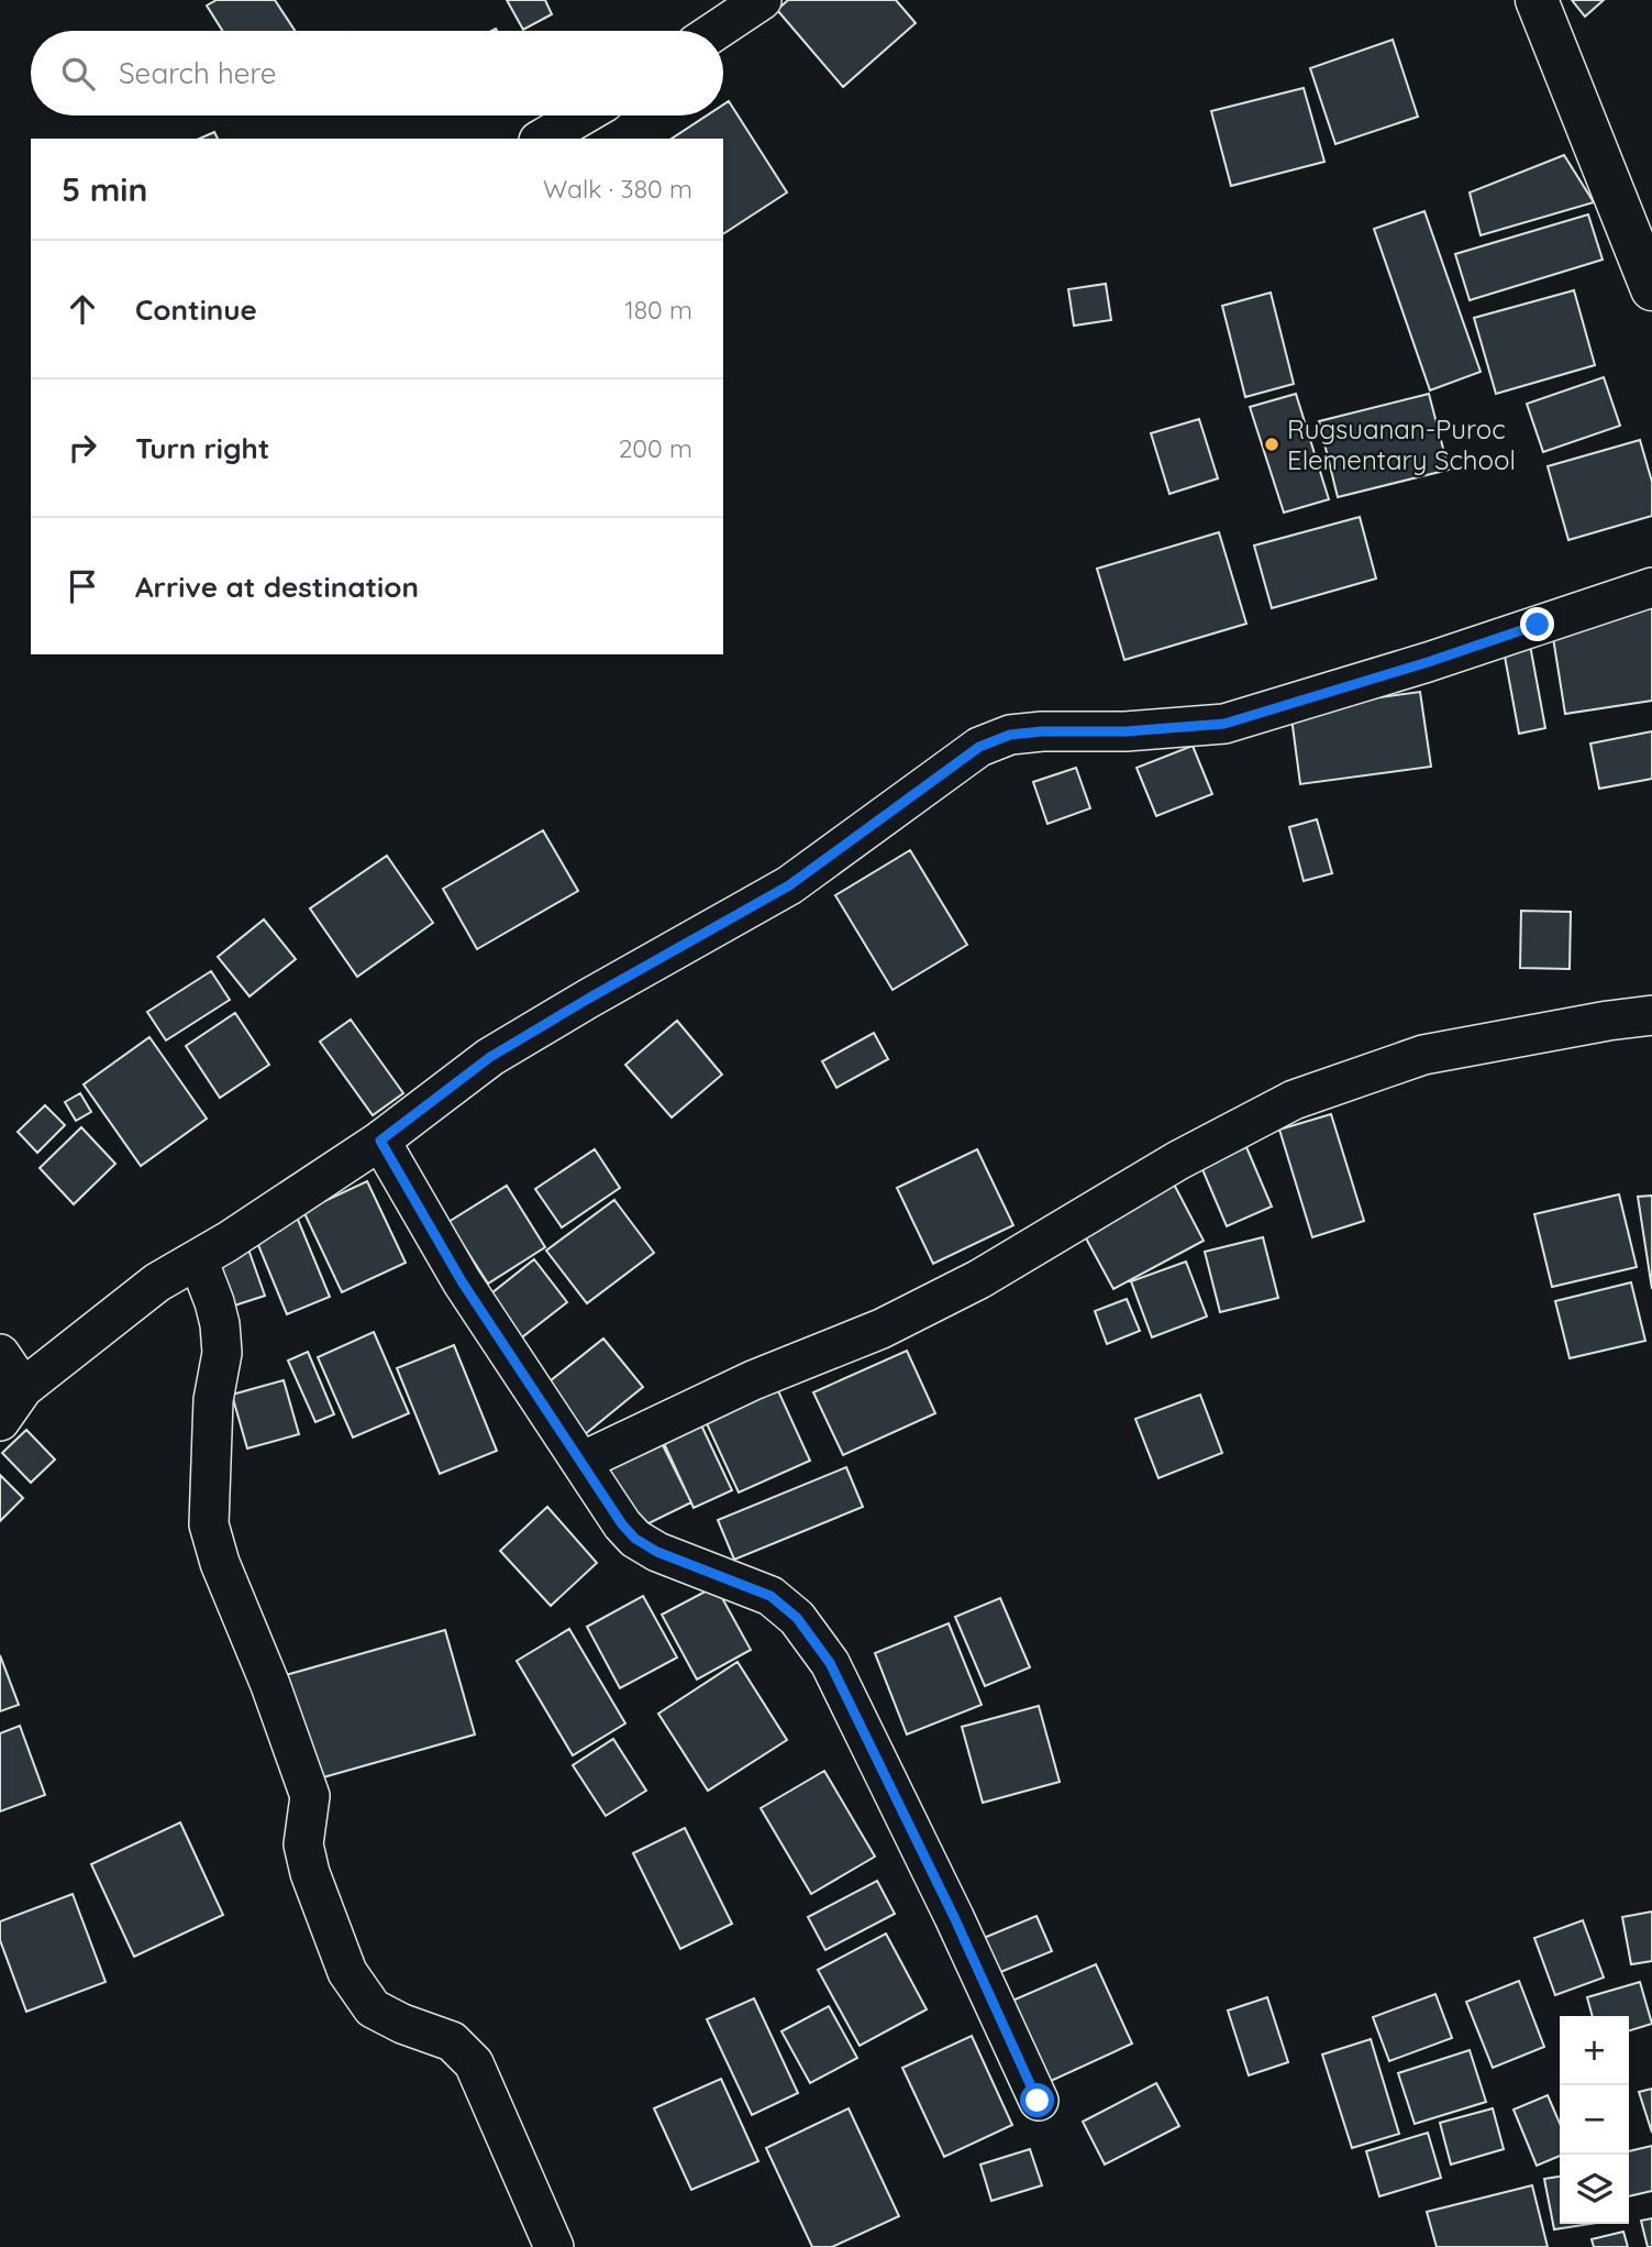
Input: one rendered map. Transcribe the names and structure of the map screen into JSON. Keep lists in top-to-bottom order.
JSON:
{
  "places": ["Rugsuanan-Puroc Elementary School"],
  "page": {
    "search": "Search here",
    "heading": ["5 min", "Walk · 380 m"],
    "list": [
      ["Continue", "180 m"],
      ["Turn right", "200 m"],
      "Arrive at destination"
    ],
    "map_buttons": ["+", "−"]
  }
}
